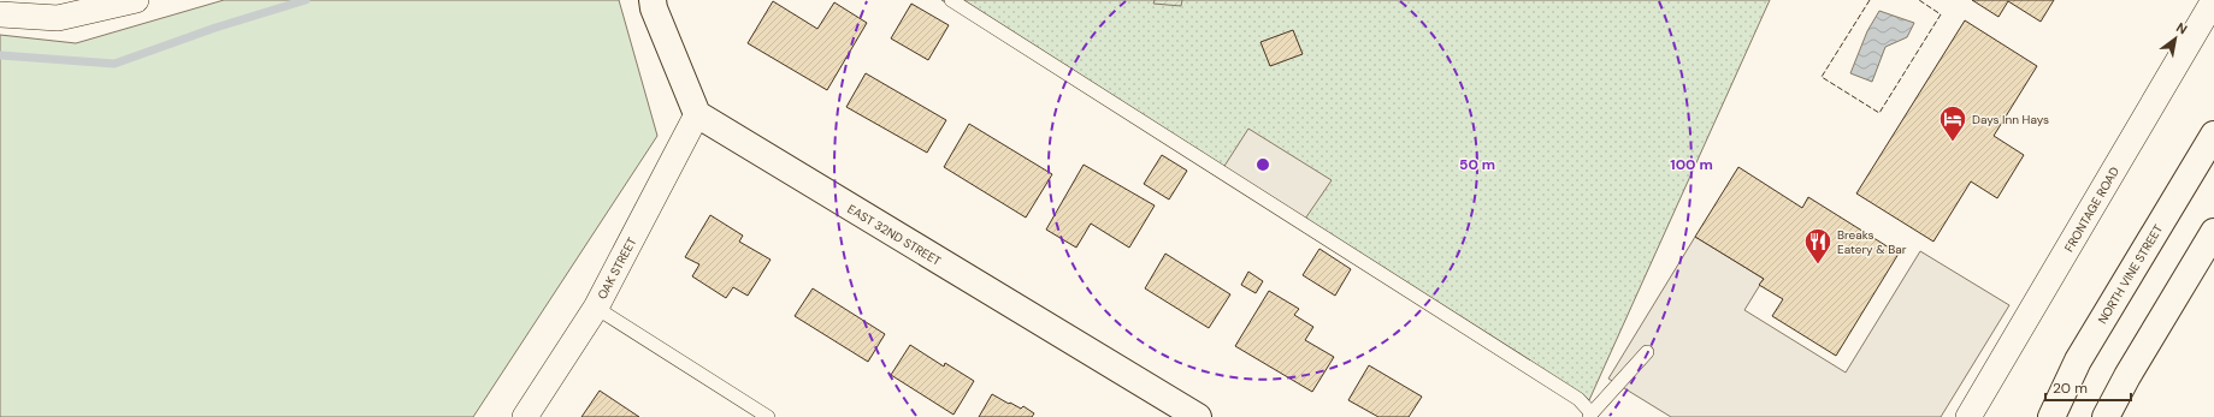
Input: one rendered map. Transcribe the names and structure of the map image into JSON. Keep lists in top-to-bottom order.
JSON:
{
  "streets": {
    "street": [
      "FRONTAGE ROAD",
      "EAST 32ND STREET",
      "OAK STREET",
      "NORTH VINE STREET"
    ]
  },
  "crossings": [
    ["EAST 32ND STREET", "OAK STREET"]
  ],
  "places": {
    "hotel": ["Days Inn Hays"],
    "restaurant": ["Breaks Eatery & Bar"]
  },
  "scale_bar": "20 m",
  "north": "top right",
  "rings": ["50 m", "100 m"]
}
